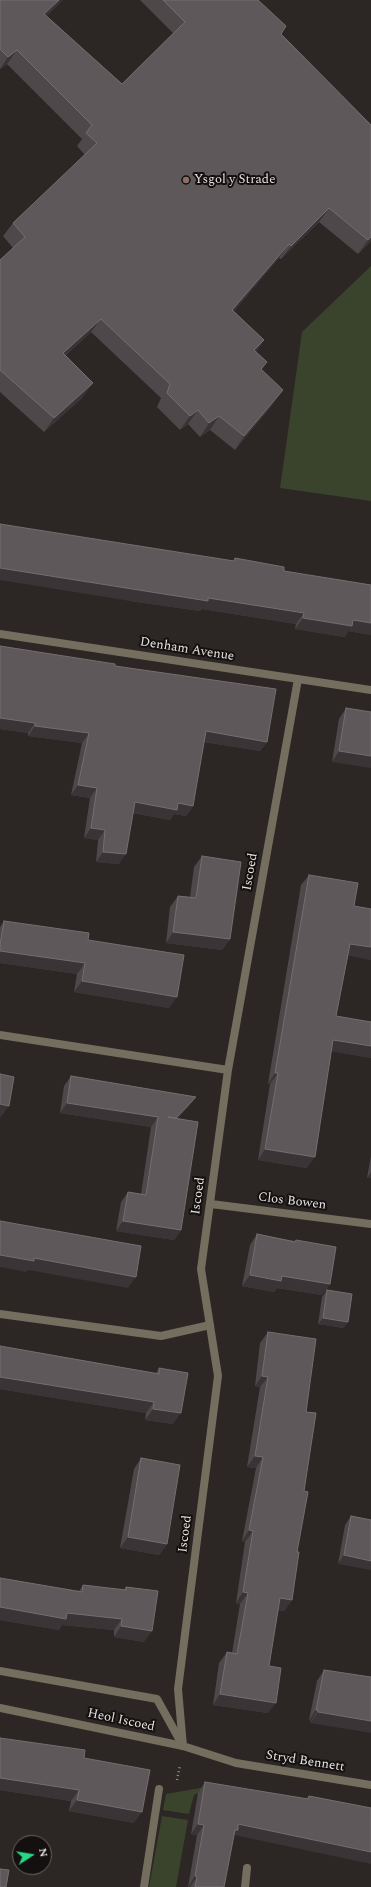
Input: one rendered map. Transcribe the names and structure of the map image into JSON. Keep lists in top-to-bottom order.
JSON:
{
  "streets": {
    "street": [
      "Denham Avenue",
      "Iscoed",
      "Clos Bowen",
      "Heol Iscoed",
      "Stryd Bennett"
    ]
  },
  "crossings": [
    ["Denham Avenue", "Iscoed"],
    ["Iscoed", "Clos Bowen"],
    ["Iscoed", "Heol Iscoed"],
    ["Heol Iscoed", "Stryd Bennett"]
  ],
  "places": ["Ysgol y Strade"],
  "north": "right"
}
